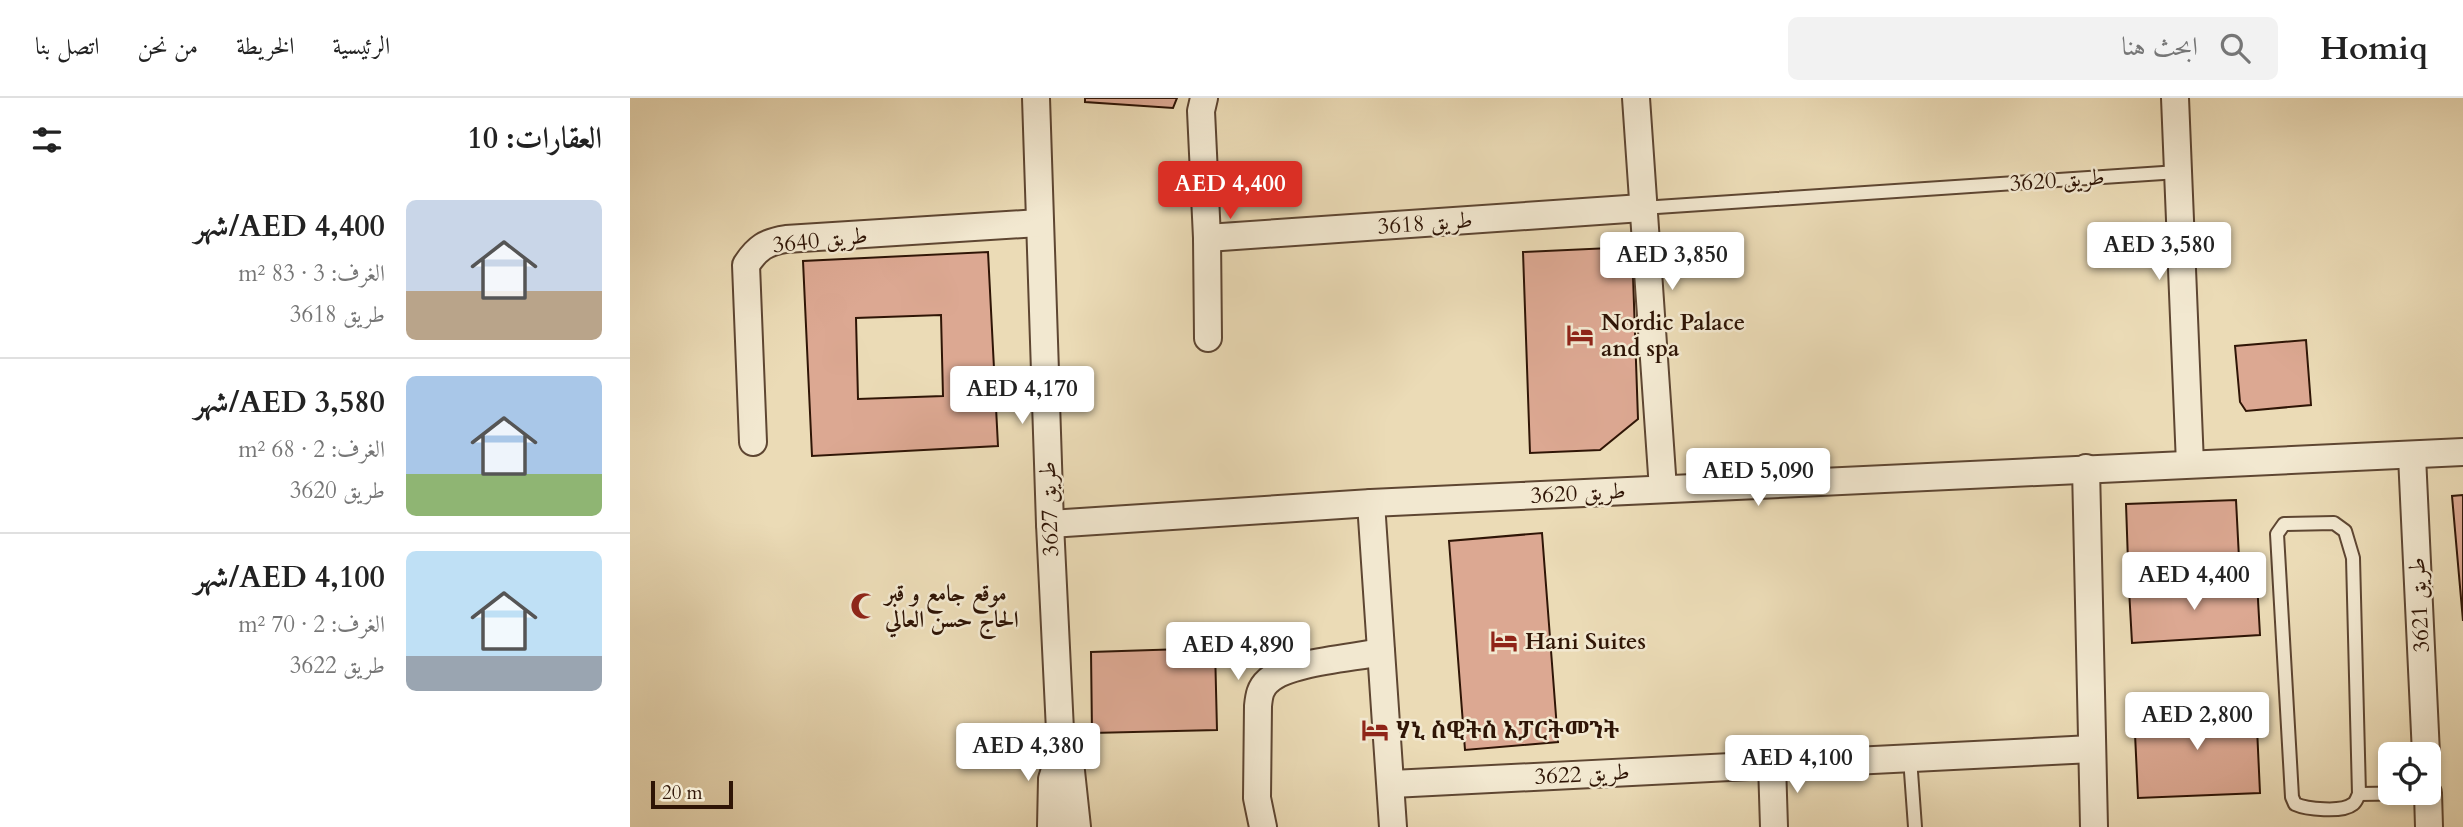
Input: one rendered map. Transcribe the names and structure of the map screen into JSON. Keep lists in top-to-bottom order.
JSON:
{
  "streets": {
    "street": [
      "طريق 3620",
      "طريق 3618",
      "طريق 3640",
      "طريق 3627",
      "طريق 3621",
      "طريق 3622"
    ]
  },
  "crossings": [
    ["طريق 3620", "طريق 3618"],
    ["طريق 3620", "طريق 3627"],
    ["طريق 3620", "طريق 3621"],
    ["طريق 3640", "طريق 3627"]
  ],
  "places": {
    "hotel": ["Nordic Palace and spa", "Hani Suites", "ሃኒ ስዊትስ አፓርትመንት"],
    "mosque": ["موقع جامع و قبر الحاج حسن العالي"]
  },
  "scale_bar": "20 m",
  "page": {
    "header": "Homiq",
    "search": "ابحث هنا",
    "nav": [
      "الرئيسية",
      "الخريطة",
      "من نحن",
      "اتصل بنا"
    ],
    "heading": "العقارات: 10",
    "price": [
      "AED 4,400",
      "AED 3,580",
      "AED 3,850",
      "AED 4,170",
      "AED 5,090",
      "AED 4,400",
      "AED 4,890",
      "AED 2,800",
      "AED 4,380",
      "AED 4,100"
    ],
    "list": [
      {
        "name": "AED 4,400/شهر",
        "note": "الغرف: 3 · 83 m² · طريق 3618"
      },
      {
        "name": "AED 3,580/شهر",
        "note": "الغرف: 2 · 68 m² · طريق 3620"
      },
      {
        "name": "AED 4,100/شهر",
        "note": "الغرف: 2 · 70 m² · طريق 3622"
      }
    ],
    "scale": "20 m"
  }
}
